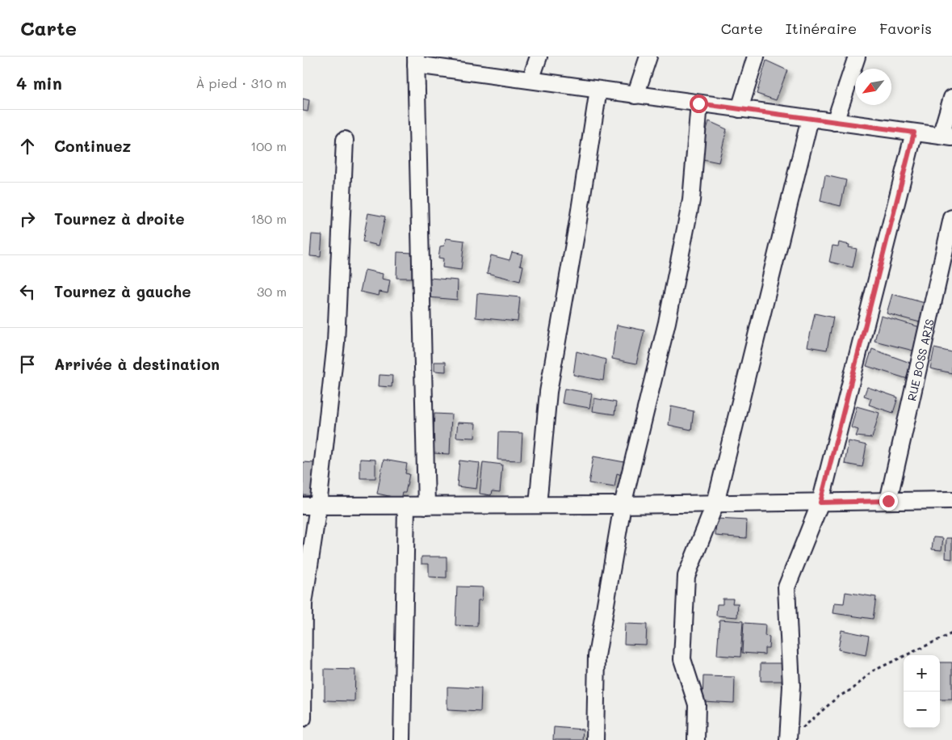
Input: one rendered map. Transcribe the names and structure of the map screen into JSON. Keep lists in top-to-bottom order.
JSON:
{
  "streets": {
    "street": ["RUE BOSS ARIS"]
  },
  "north": "bottom left",
  "page": {
    "header": "Carte",
    "nav": ["Carte", "Itinéraire", "Favoris"],
    "heading": ["4 min", "À pied · 310 m"],
    "list": [
      ["Continuez", "100 m"],
      ["Tournez à droite", "180 m"],
      ["Tournez à gauche", "30 m"],
      "Arrivée à destination"
    ],
    "map_buttons": ["+", "−"]
  }
}
